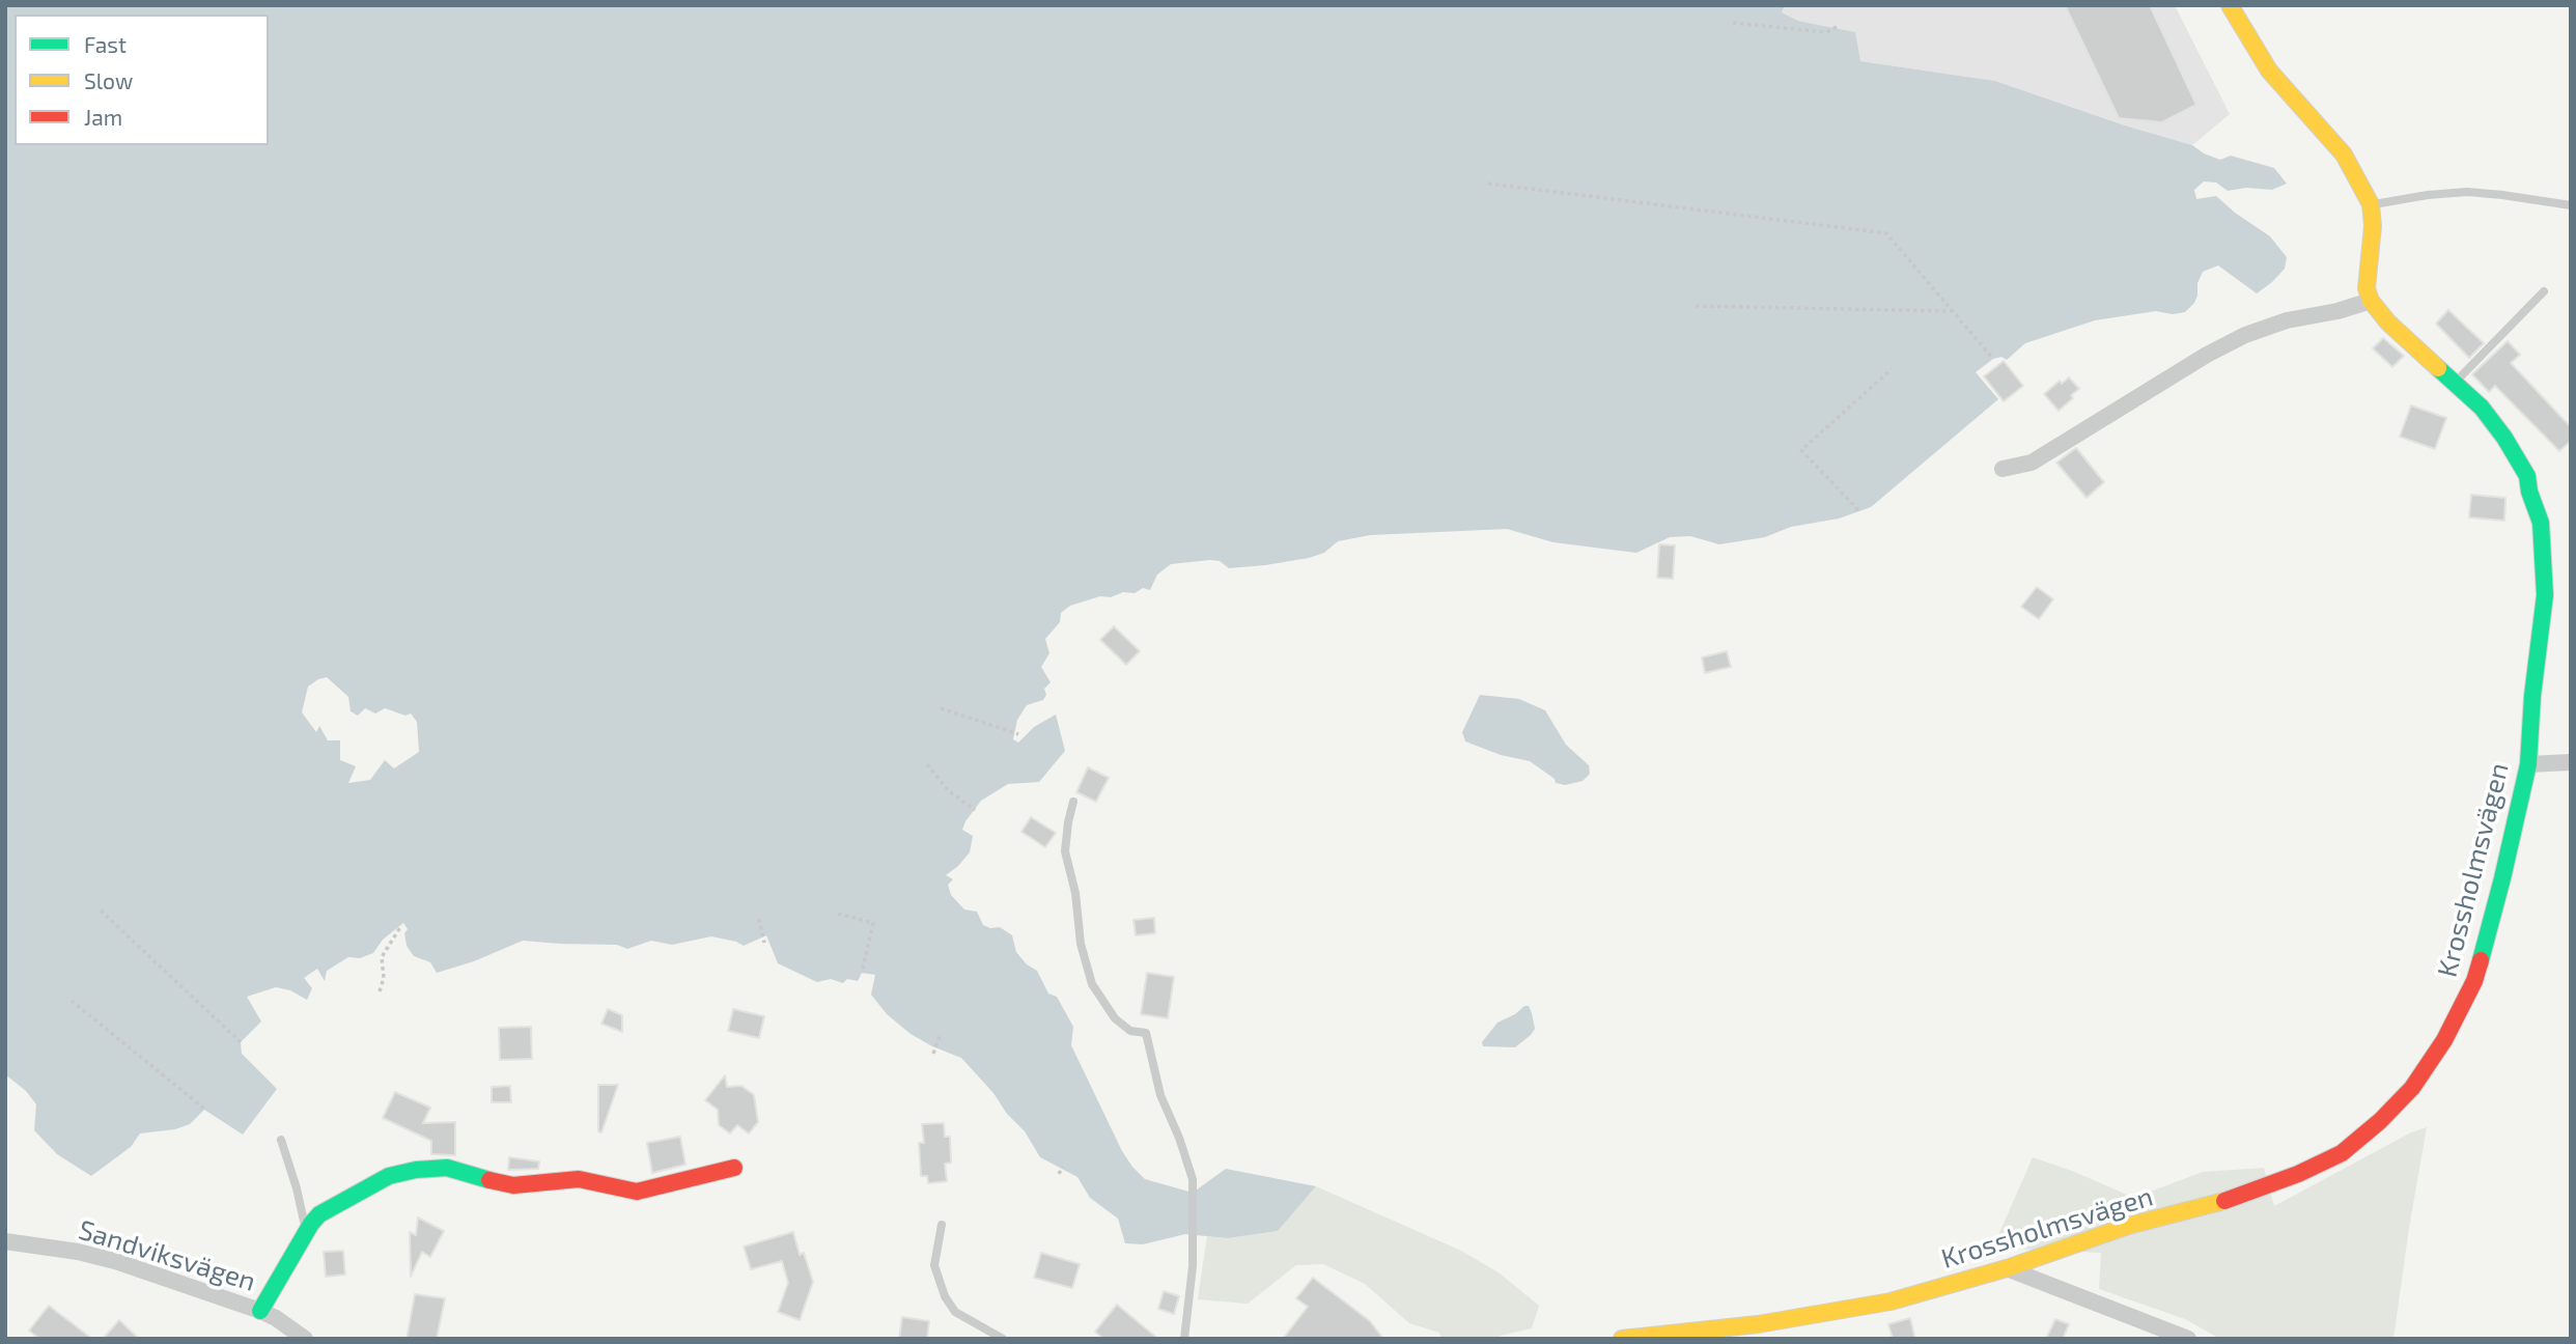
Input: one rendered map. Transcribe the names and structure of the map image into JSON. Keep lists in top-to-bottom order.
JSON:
{
  "streets": {
    "street": ["Krossholmsvägen", "Sandviksvägen"]
  },
  "legend": ["Fast", "Slow", "Jam"]
}
